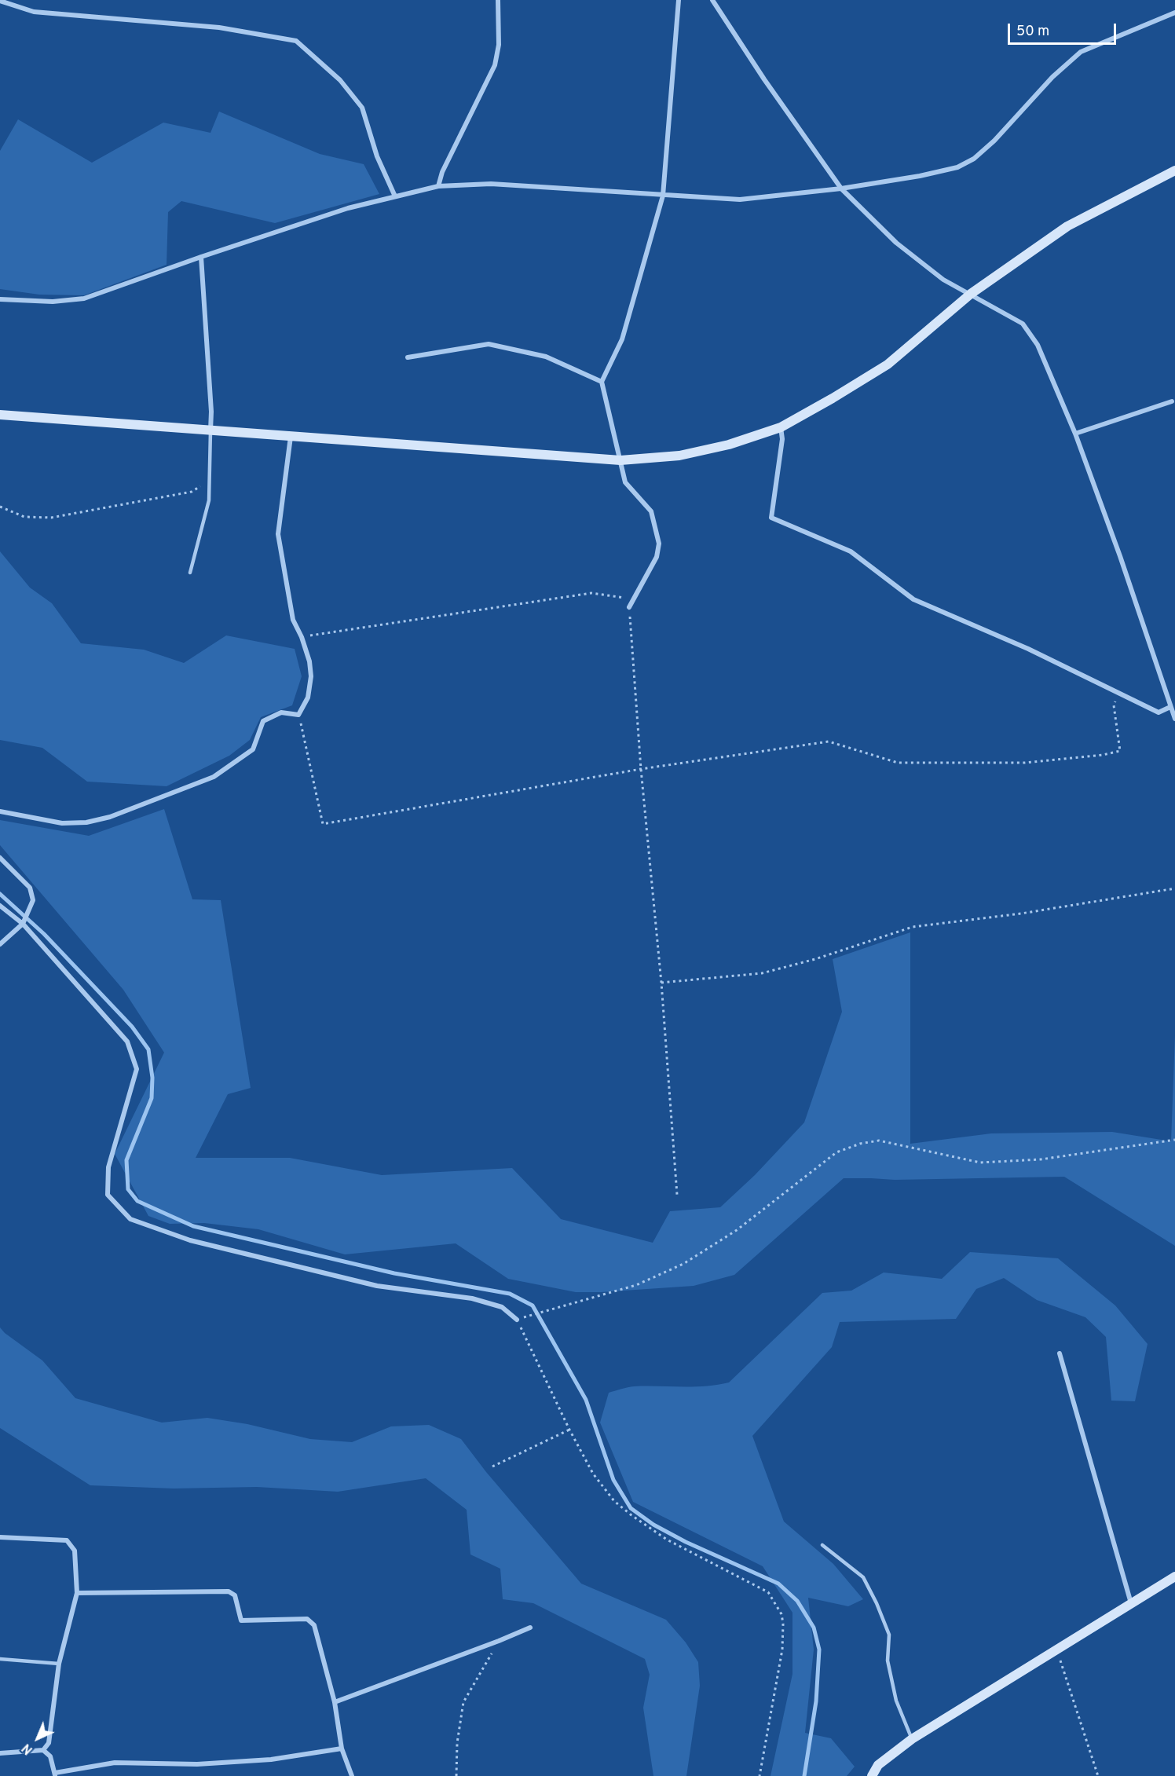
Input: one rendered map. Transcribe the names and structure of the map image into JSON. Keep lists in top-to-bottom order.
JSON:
{
  "scale_bar": "50 m",
  "north": "bottom left"
}
